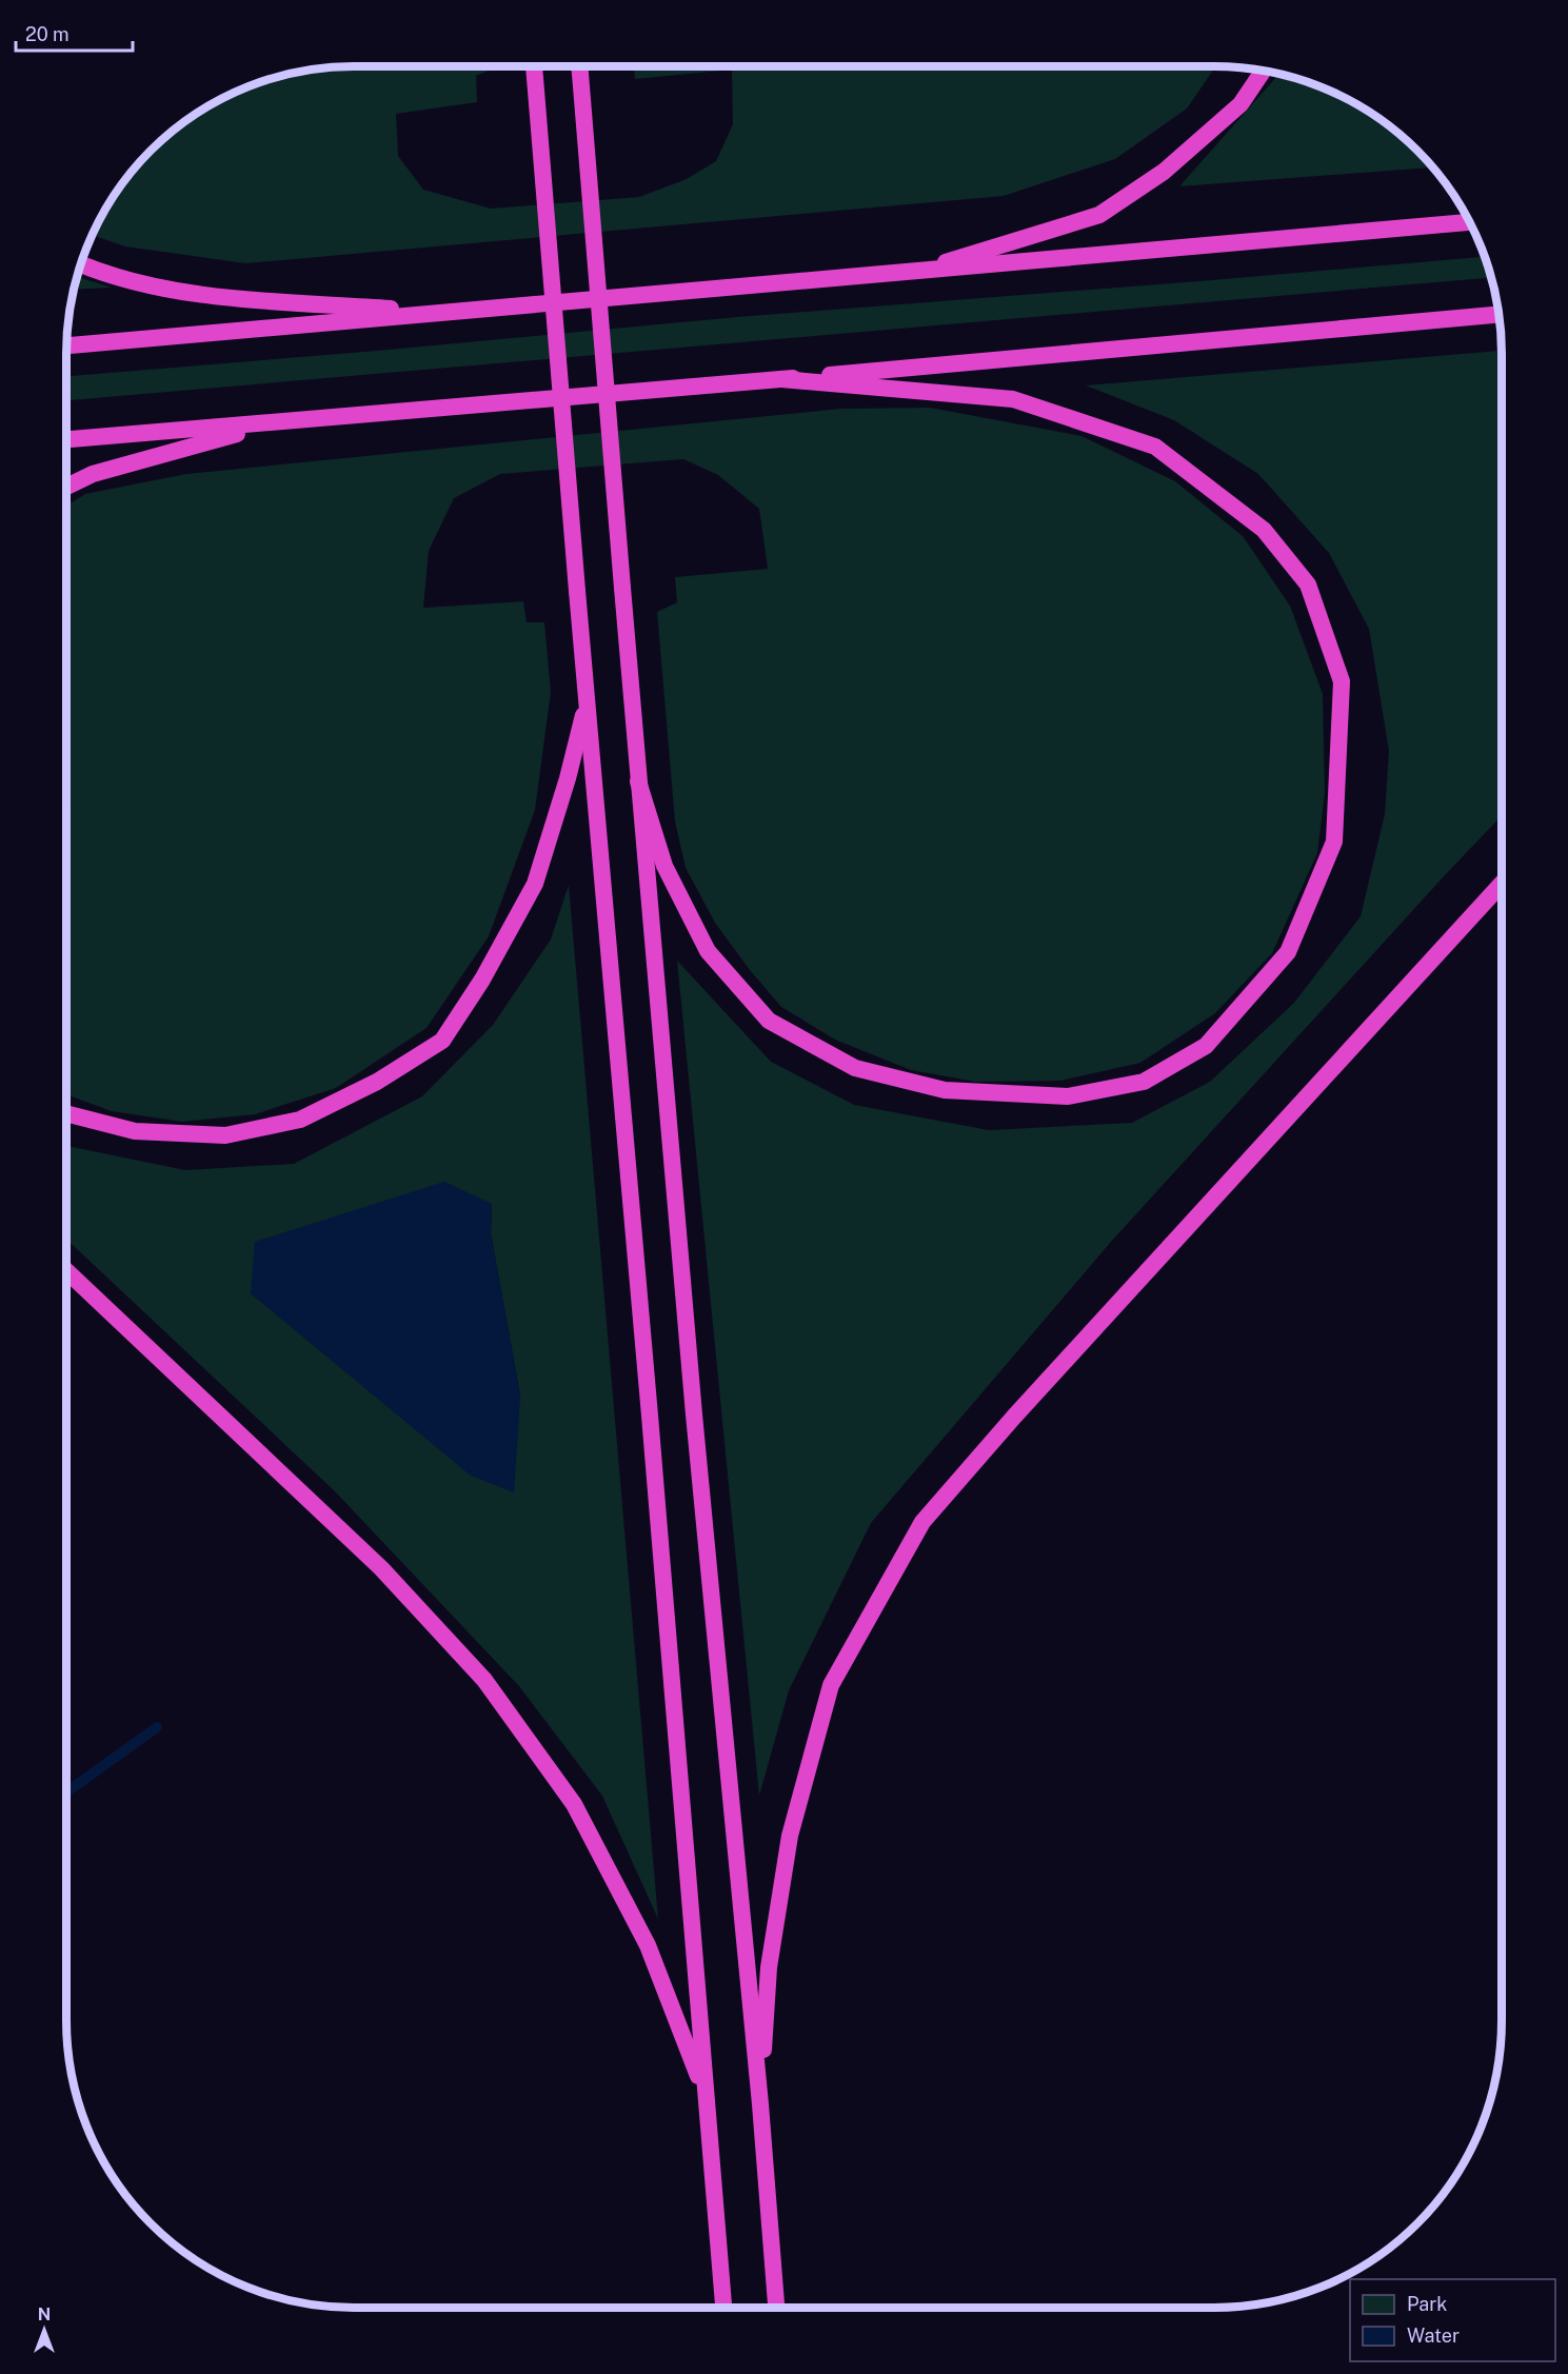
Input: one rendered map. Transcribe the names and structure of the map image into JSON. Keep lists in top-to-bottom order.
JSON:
{
  "legend": ["Park", "Water"],
  "scale_bar": "20 m",
  "north": "top"
}
